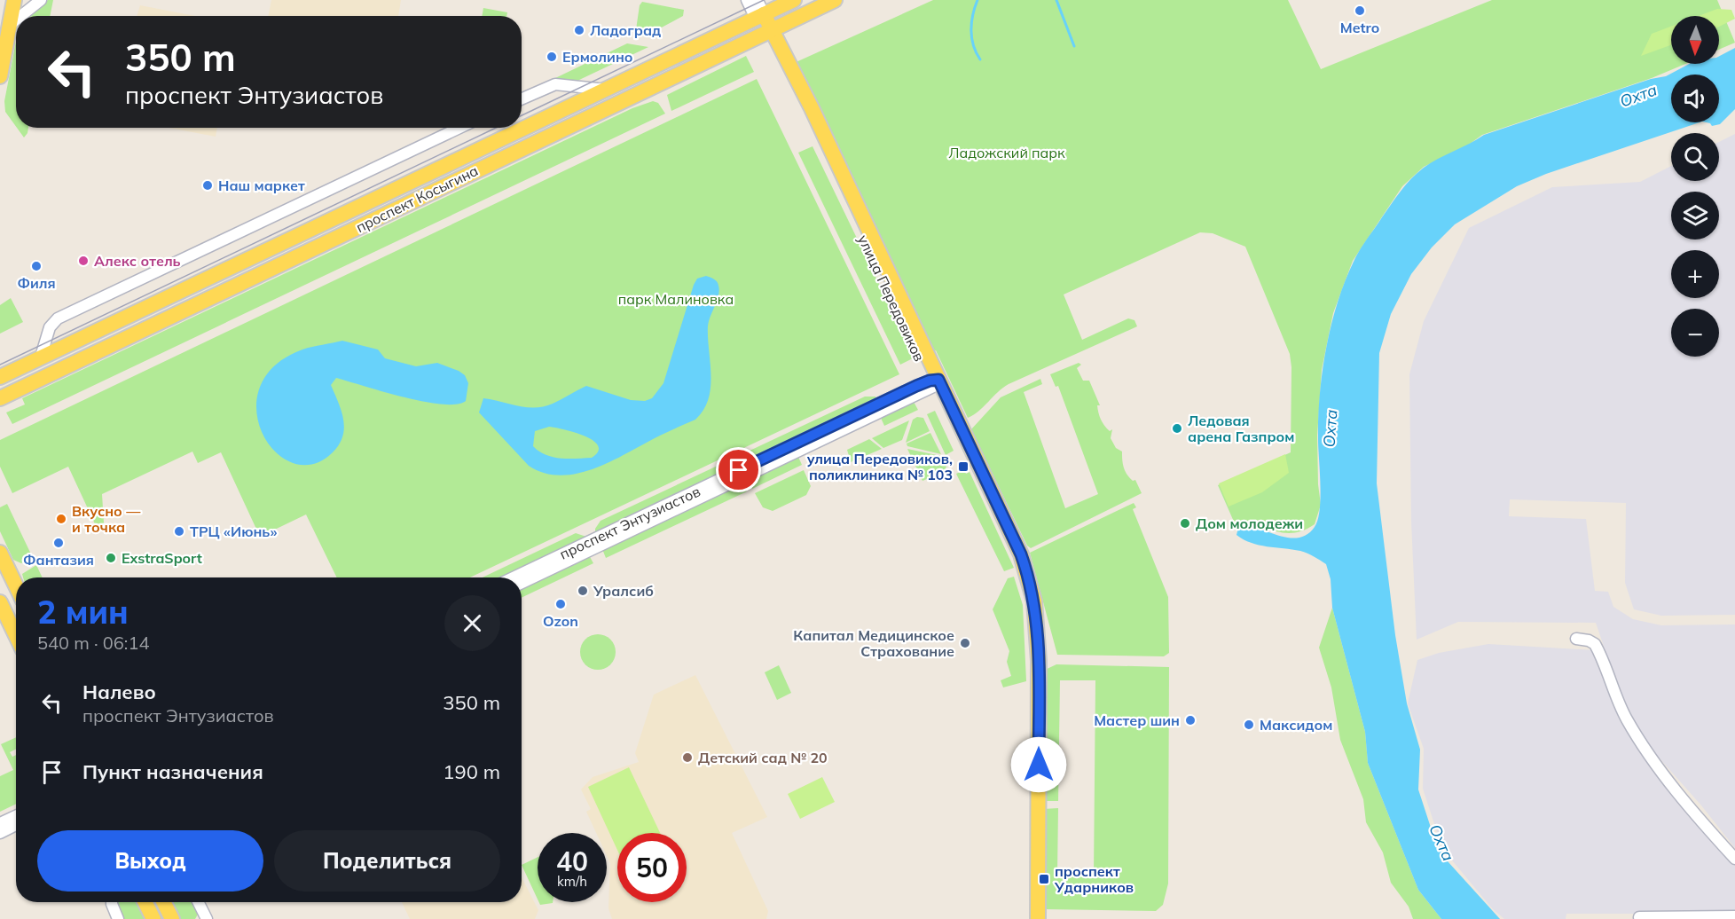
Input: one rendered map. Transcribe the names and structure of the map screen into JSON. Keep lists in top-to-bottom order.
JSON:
{
  "streets": {
    "main road": ["проспект Косыгина", "улица Передовиков"],
    "street": ["проспект Энтузиастов"]
  },
  "crossings": [
    ["проспект Косыгина", "улица Передовиков"],
    ["улица Передовиков", "проспект Энтузиастов"]
  ],
  "water": ["Охта"],
  "parks": ["Ладожский парк", "парк Малиновка"],
  "places": {
    "other": [
      "Metro",
      "Ладоград",
      "Ермолино",
      "Наш маркет",
      "Алекс отель",
      "Филя",
      "Ледовая арена Газпром",
      "Вкусно — и точка",
      "Дом молодежи",
      "ТРЦ «Июнь»",
      "Фантазия",
      "ExstraSport",
      "Уралсиб",
      "Ozon",
      "Капитал Медицинское Страхование",
      "Мастер шин",
      "Максидом",
      "Детский сад № 20"
    ],
    "transit": ["улица Передовиков, поликлиника № 103", "проспект Ударников"]
  },
  "north": "bottom",
  "page": {
    "map_buttons": ["+", "−"],
    "turn": ["350 m", "проспект Энтузиастов"],
    "heading": ["2 мин", "540 m · 06:14"],
    "list": [
      {
        "name": "Налево",
        "note": "проспект Энтузиастов",
        "value": "350 m"
      },
      {
        "name": "Пункт назначения",
        "value": "190 m"
      }
    ],
    "buttons": ["Выход", "Поделиться"],
    "speed": "40 km/h",
    "limit": "50"
  }
}
